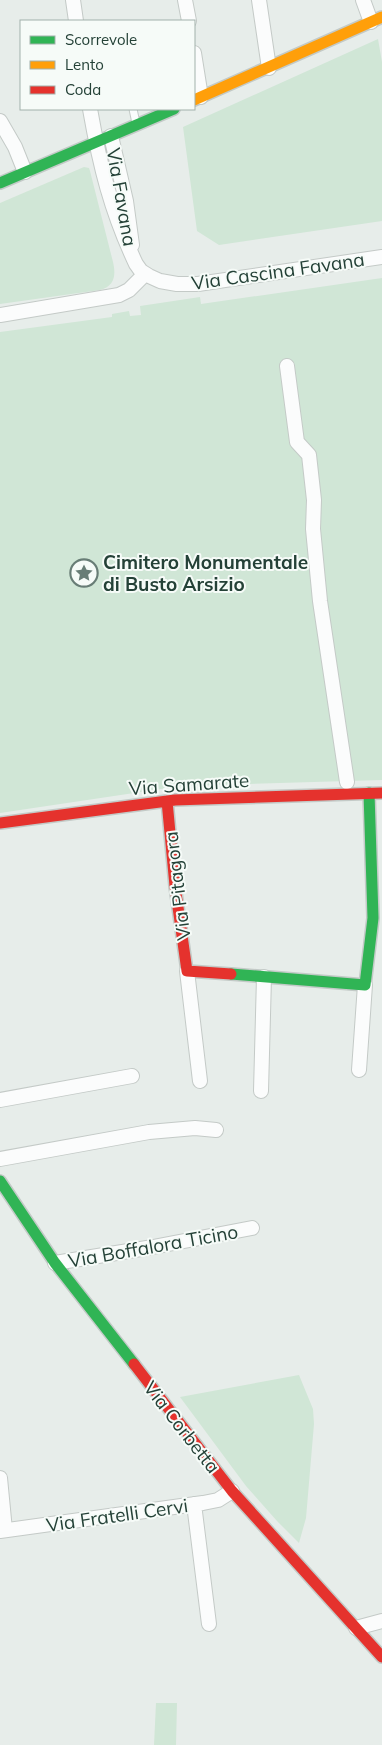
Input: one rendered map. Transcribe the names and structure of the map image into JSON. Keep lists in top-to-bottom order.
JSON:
{
  "streets": {
    "street": [
      "Via Favana",
      "Via Cascina Favana",
      "Via Samarate",
      "Via Pitagora",
      "Via Boffalora Ticino",
      "Via Corbetta",
      "Via Fratelli Cervi"
    ]
  },
  "crossings": [
    ["Via Favana", "Via Cascina Favana"],
    ["Via Samarate", "Via Pitagora"],
    ["Via Boffalora Ticino", "Via Corbetta"],
    ["Via Corbetta", "Via Fratelli Cervi"]
  ],
  "places": {
    "place": ["Cimitero Monumentale di Busto Arsizio"]
  },
  "legend": ["Scorrevole", "Lento", "Coda"]
}
